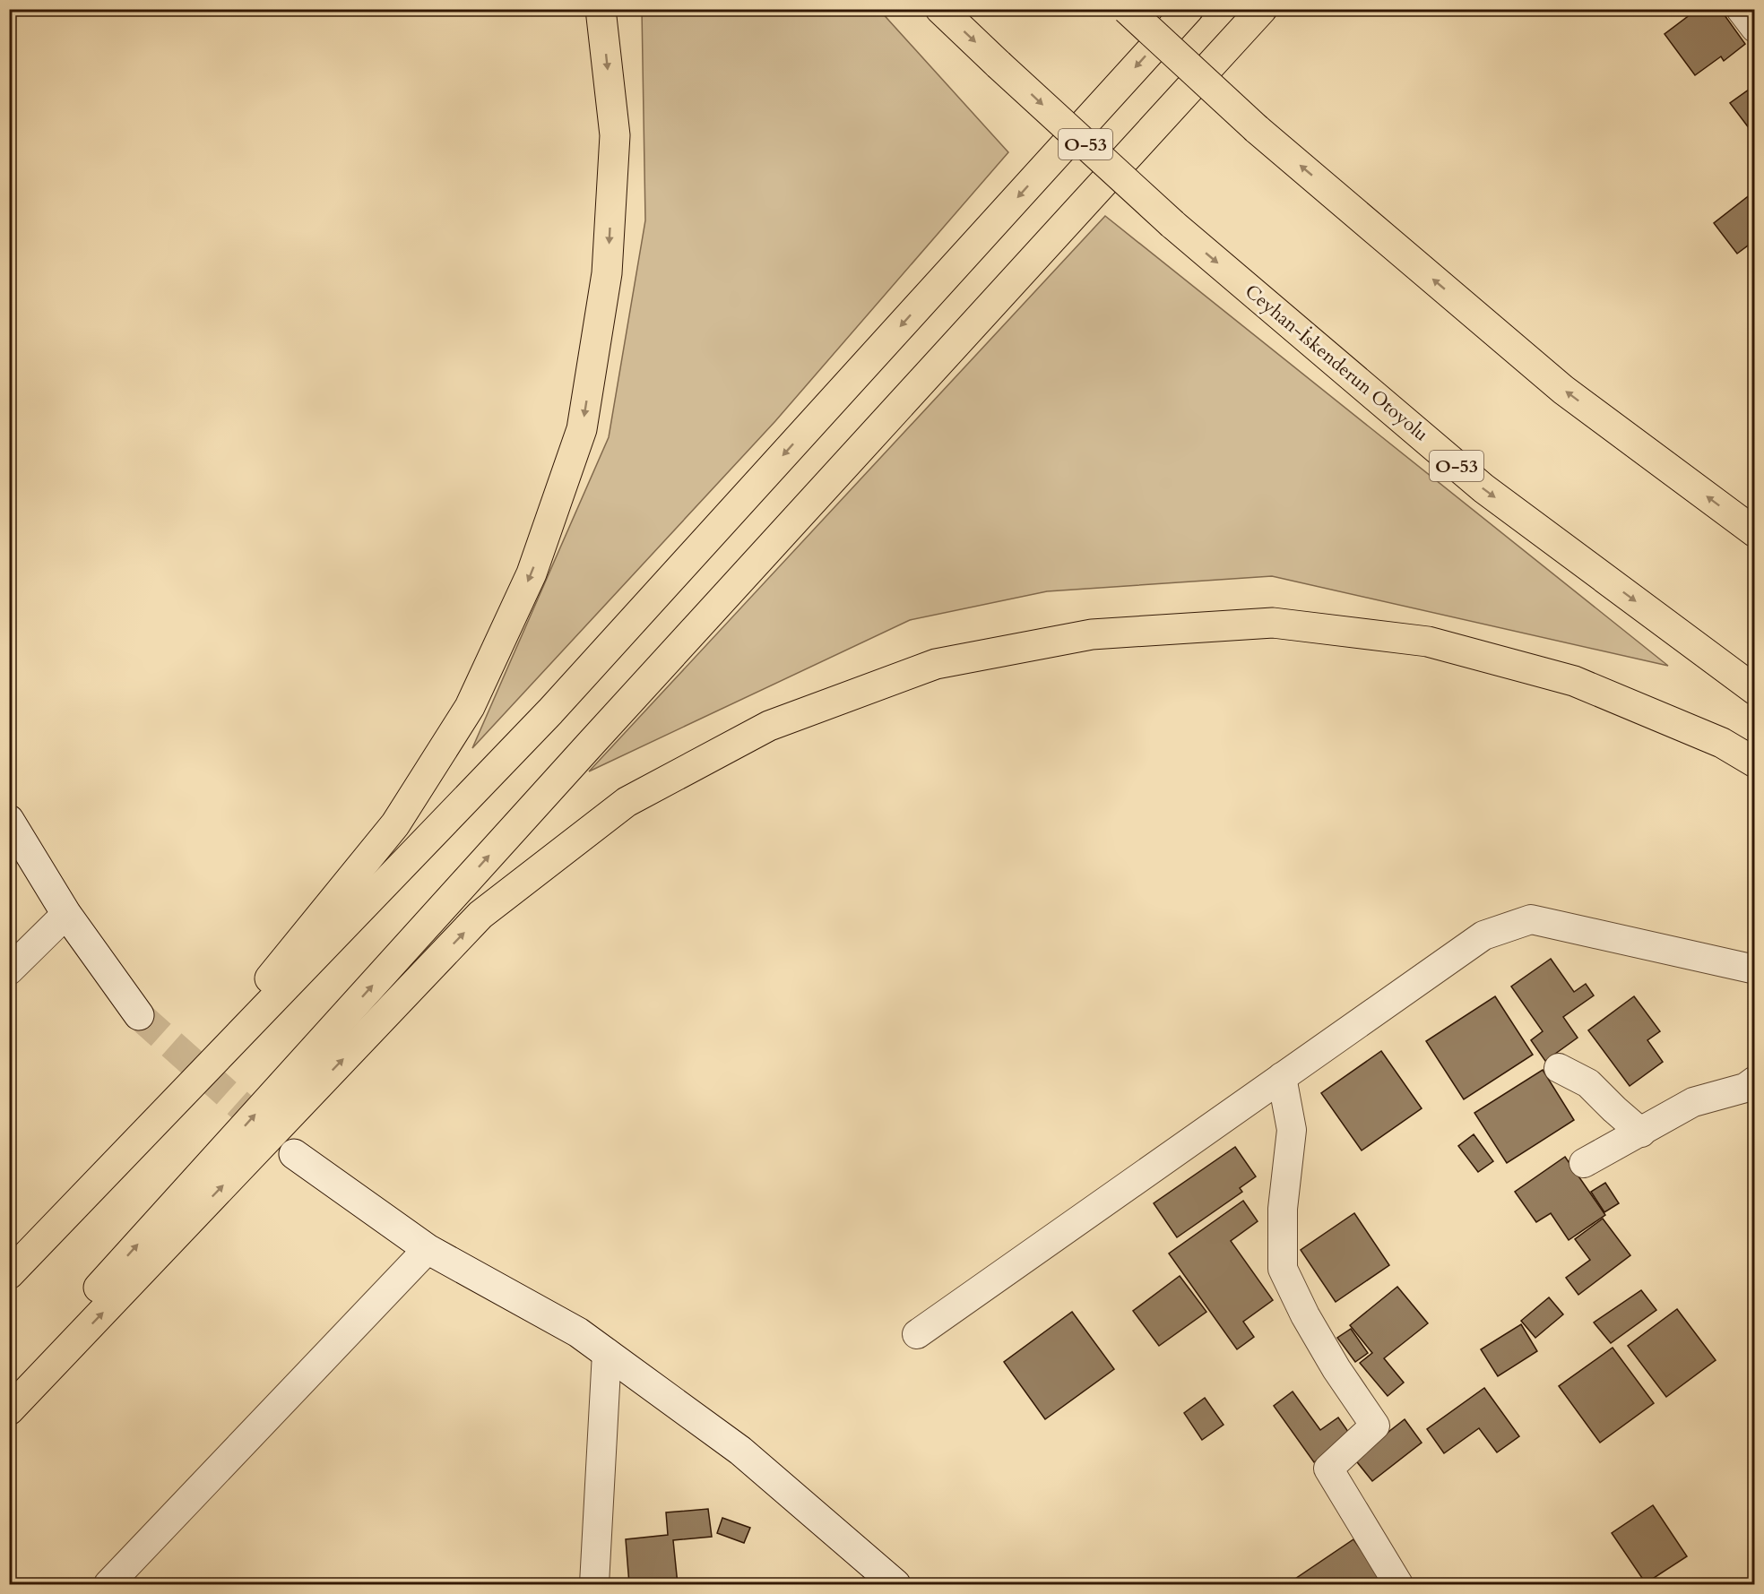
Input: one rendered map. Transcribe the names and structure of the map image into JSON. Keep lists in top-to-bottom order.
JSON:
{
  "streets": {
    "highway": ["O-53", "Ceyhan-İskenderun Otoyolu"]
  }
}
